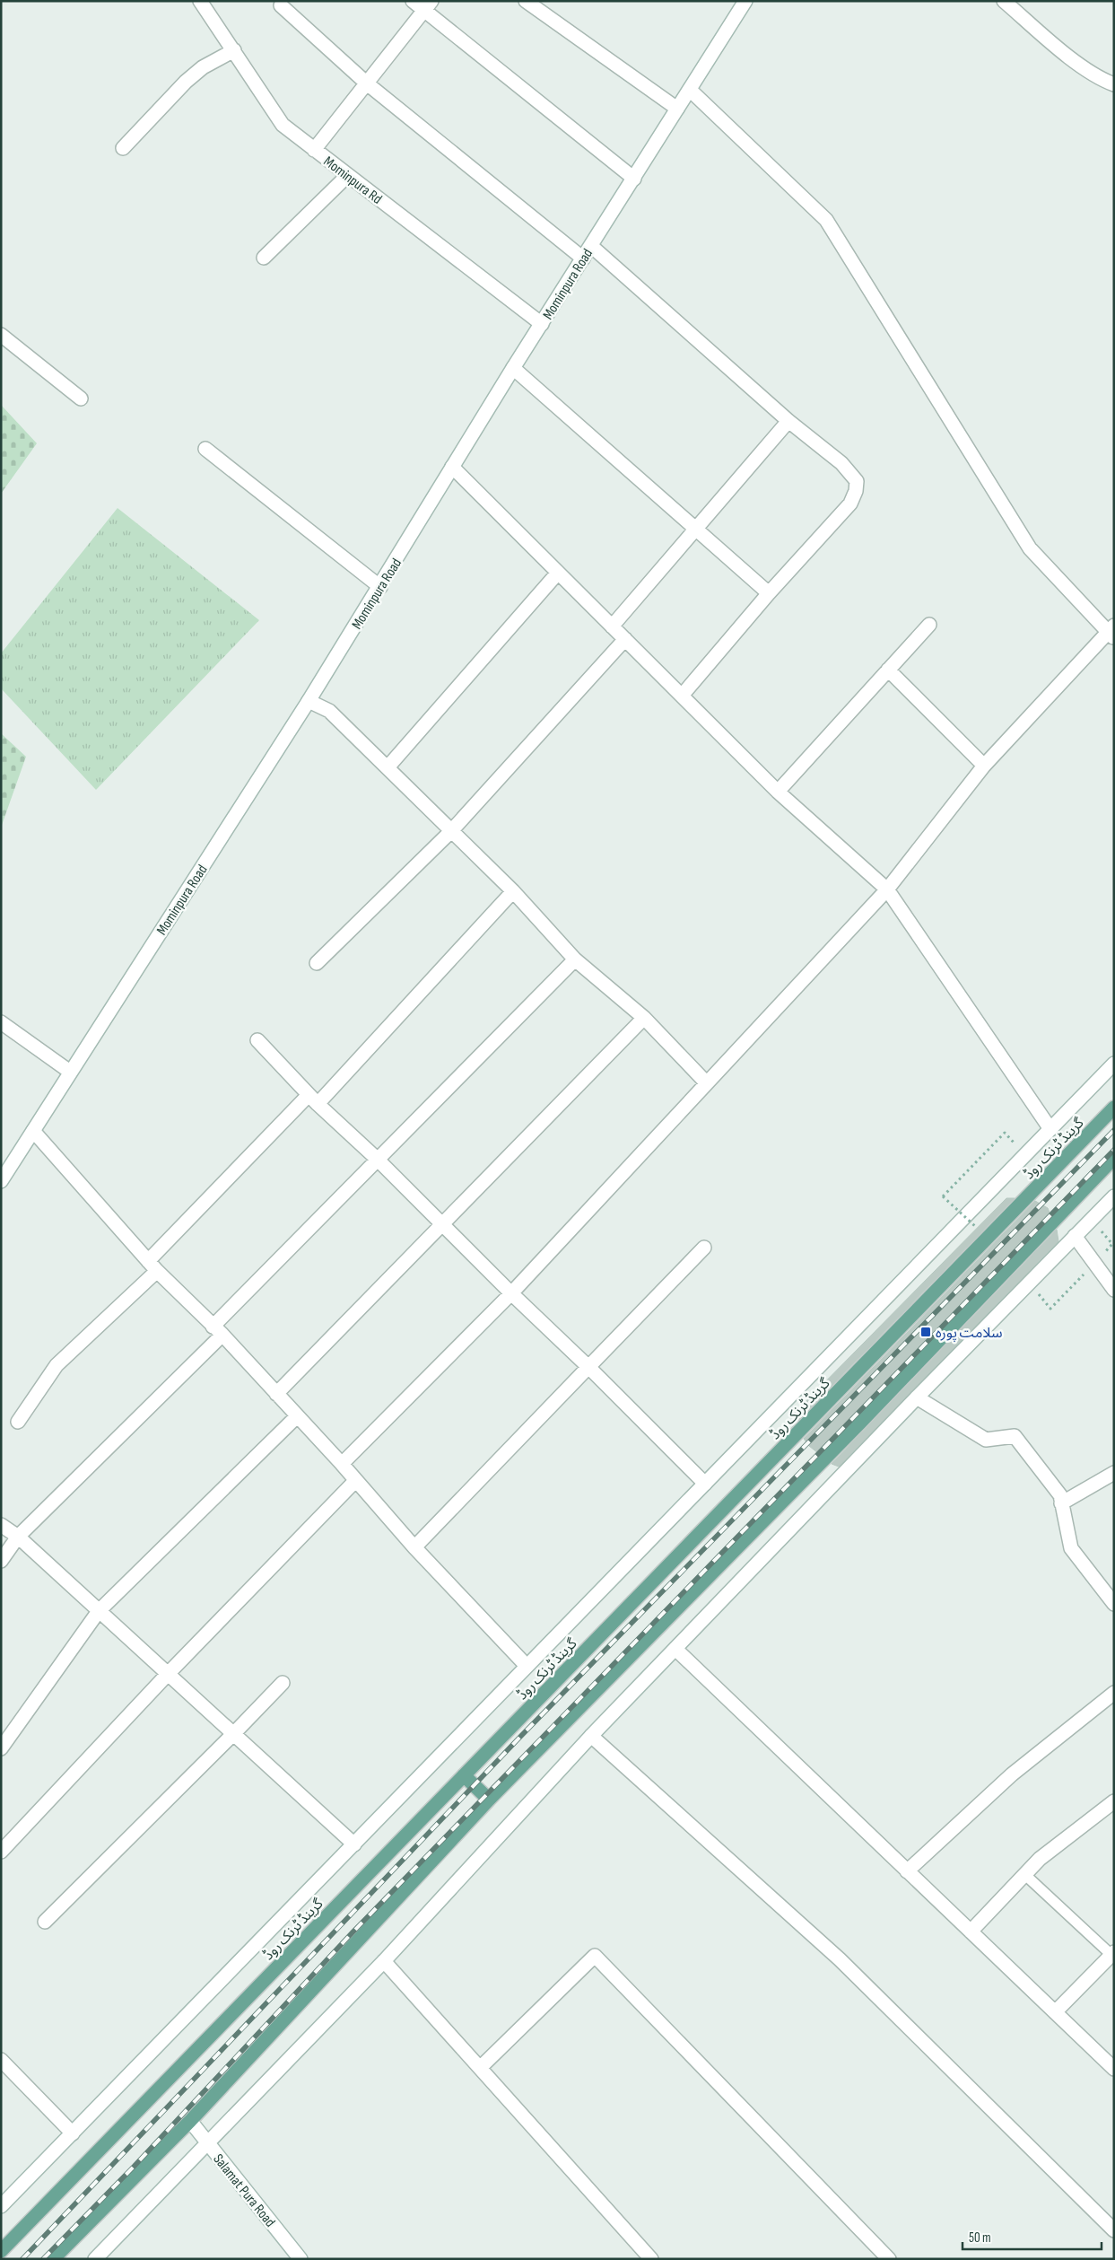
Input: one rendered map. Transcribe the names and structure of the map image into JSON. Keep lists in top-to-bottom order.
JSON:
{
  "streets": {
    "main road": ["گرینڈ ٹرنک روڈ"],
    "street": ["Mominpura Rd", "Mominpura Road", "Salamat Pura Road"]
  },
  "crossings": [
    ["Mominpura Rd", "Mominpura Road"]
  ],
  "places": {
    "transit": ["سلامت پورہ"]
  },
  "scale_bar": "50 m"
}
